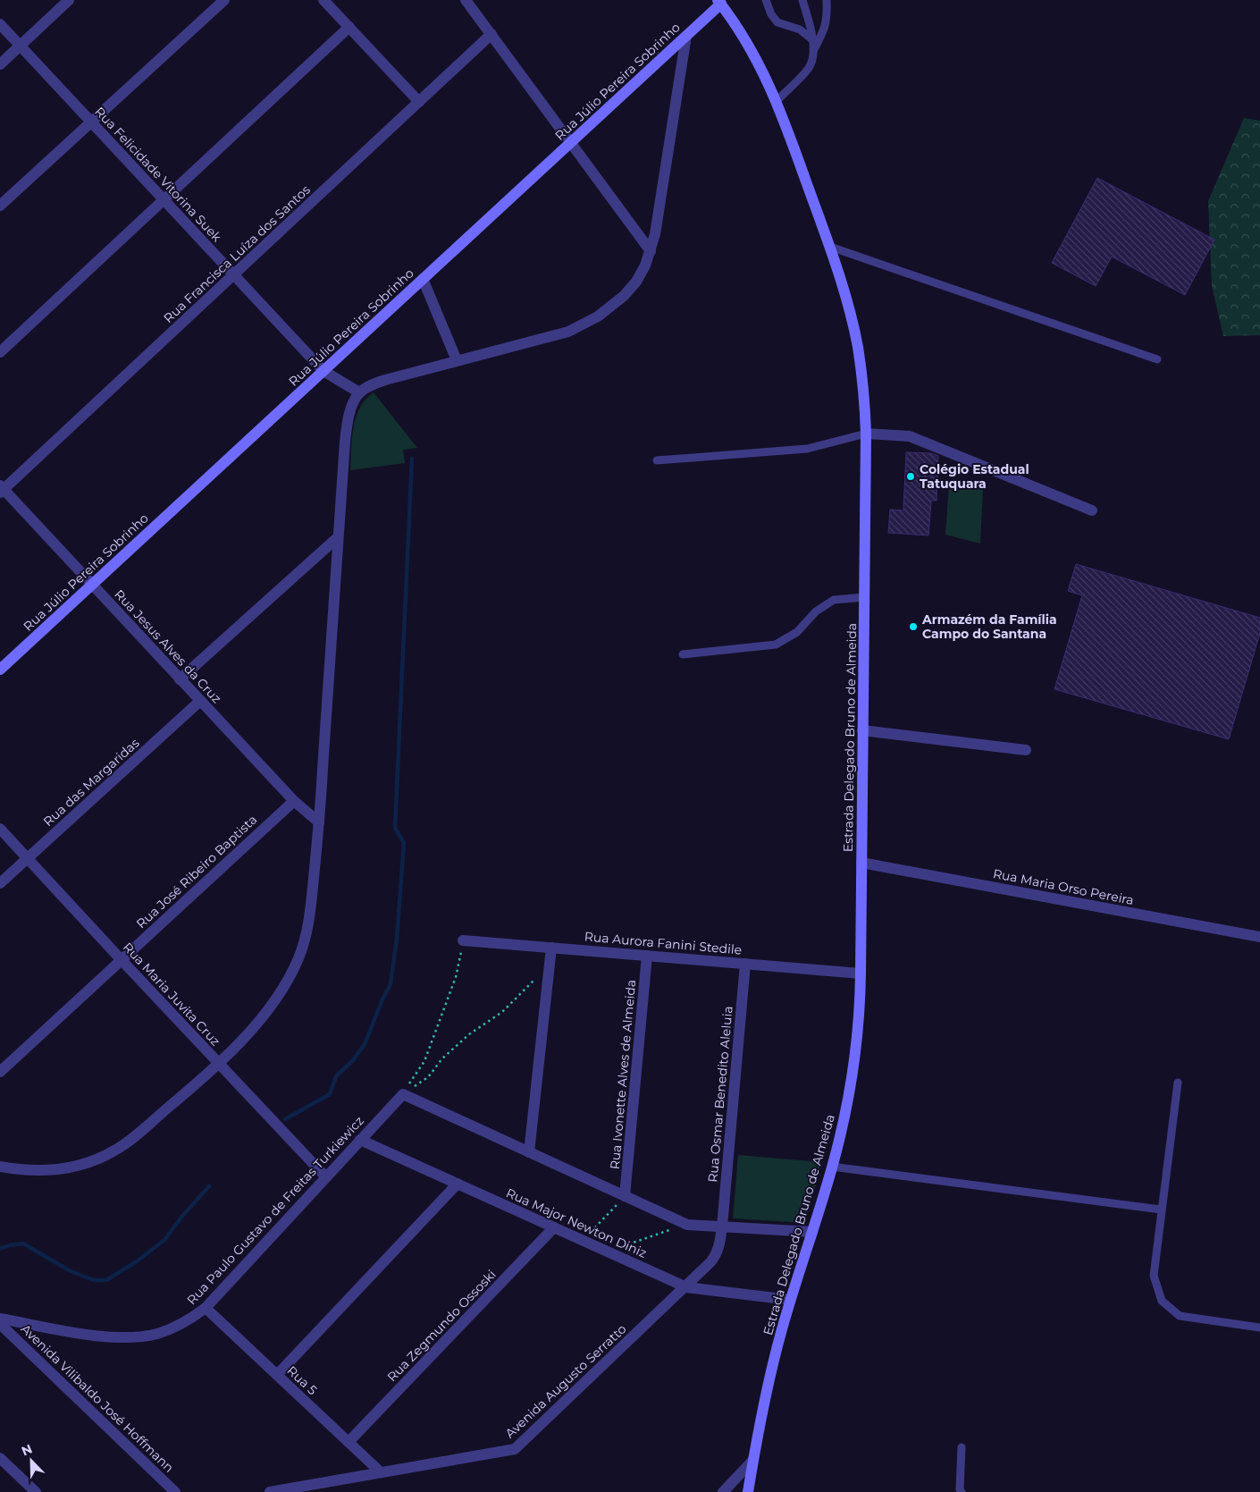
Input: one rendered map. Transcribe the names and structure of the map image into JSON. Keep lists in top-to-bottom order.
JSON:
{
  "streets": {
    "main road": ["Rua Júlio Pereira Sobrinho", "Estrada Delegado Bruno de Almeida"],
    "street": [
      "Rua Felicidade Vitorina Suek",
      "Rua Francisca Luíza dos Santos",
      "Rua Jesus Alves da Cruz",
      "Rua das Margaridas",
      "Rua José Ribeiro Baptista",
      "Rua Maria Orso Pereira",
      "Rua Aurora Fanini Stedile",
      "Rua Maria Juvita Cruz",
      "Rua Ivonette Alves de Almeida",
      "Rua Osmar Benedito Aleluia",
      "Rua Paulo Gustavo de Freitas Turkiewicz",
      "Rua Major Newton Diniz",
      "Rua Zegmundo Ossoski",
      "Rua 5",
      "Avenida Augusto Serratto",
      "Avenida Vilibaldo José Hoffmann"
    ]
  },
  "crossings": [
    ["Rua Júlio Pereira Sobrinho", "Rua Felicidade Vitorina Suek"],
    ["Rua Júlio Pereira Sobrinho", "Rua Jesus Alves da Cruz"],
    ["Rua Júlio Pereira Sobrinho", "Estrada Delegado Bruno de Almeida"],
    ["Rua Felicidade Vitorina Suek", "Rua Francisca Luíza dos Santos"],
    ["Rua Francisca Luíza dos Santos", "Rua Jesus Alves da Cruz"],
    ["Rua Jesus Alves da Cruz", "Rua das Margaridas"],
    ["Rua Jesus Alves da Cruz", "Rua José Ribeiro Baptista"],
    ["Estrada Delegado Bruno de Almeida", "Rua Maria Orso Pereira"],
    ["Estrada Delegado Bruno de Almeida", "Rua Aurora Fanini Stedile"],
    ["Estrada Delegado Bruno de Almeida", "Rua Major Newton Diniz"],
    ["Rua das Margaridas", "Rua Maria Juvita Cruz"],
    ["Rua José Ribeiro Baptista", "Rua Maria Juvita Cruz"],
    ["Rua Aurora Fanini Stedile", "Rua Ivonette Alves de Almeida"],
    ["Rua Aurora Fanini Stedile", "Rua Osmar Benedito Aleluia"],
    ["Rua Maria Juvita Cruz", "Rua Paulo Gustavo de Freitas Turkiewicz"],
    ["Rua Osmar Benedito Aleluia", "Avenida Augusto Serratto"],
    ["Rua Paulo Gustavo de Freitas Turkiewicz", "Rua Major Newton Diniz"],
    ["Rua Paulo Gustavo de Freitas Turkiewicz", "Rua 5"],
    ["Rua Major Newton Diniz", "Rua Zegmundo Ossoski"],
    ["Rua Major Newton Diniz", "Avenida Augusto Serratto"],
    ["Rua Zegmundo Ossoski", "Rua 5"],
    ["Rua 5", "Avenida Augusto Serratto"]
  ],
  "places": ["Colégio Estadual Tatuquara", "Armazém da Família Campo do Santana"],
  "north": "top left"
}
